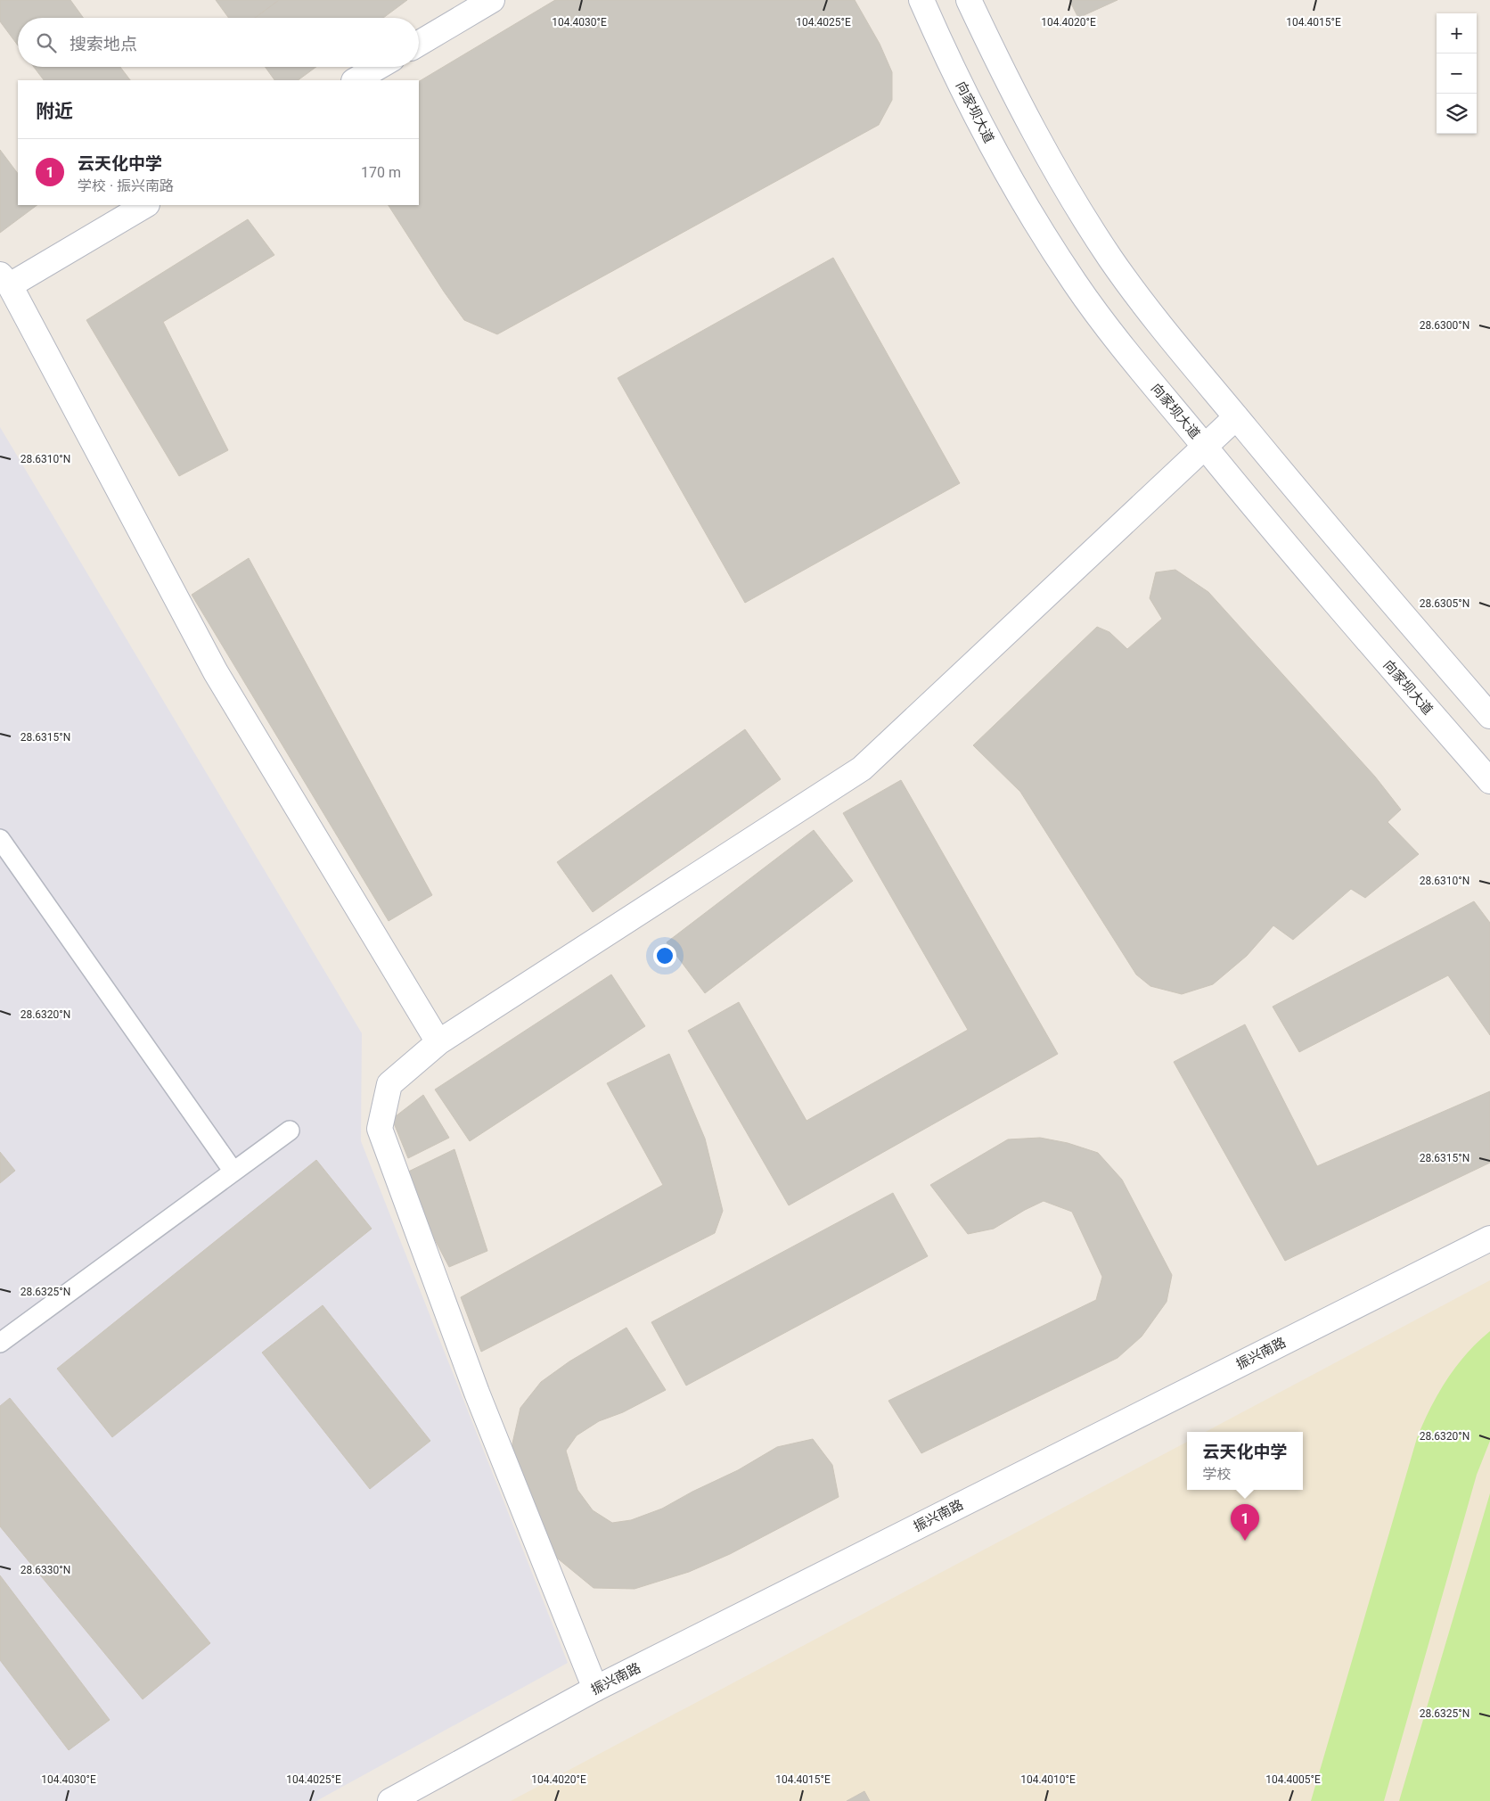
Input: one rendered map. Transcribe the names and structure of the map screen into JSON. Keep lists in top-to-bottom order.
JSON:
{
  "streets": {
    "main road": ["向家坝大道", "振兴南路"]
  },
  "page": {
    "map_buttons": ["+", "−"],
    "search": "搜索地点",
    "heading": "附近",
    "list": [
      {
        "mark": "1",
        "name": "云天化中学",
        "note": "学校 · 振兴南路",
        "value": "170 m"
      }
    ],
    "popup": ["云天化中学", "学校"],
    "pins": "1"
  },
  "coordinates": [
    "104.4030°E",
    "104.4025°E",
    "104.4020°E",
    "104.4015°E",
    "28.6300°N",
    "28.6310°N",
    "28.6305°N",
    "28.6315°N",
    "28.6320°N",
    "28.6325°N",
    "28.6330°N",
    "104.4010°E",
    "104.4005°E"
  ]
}
